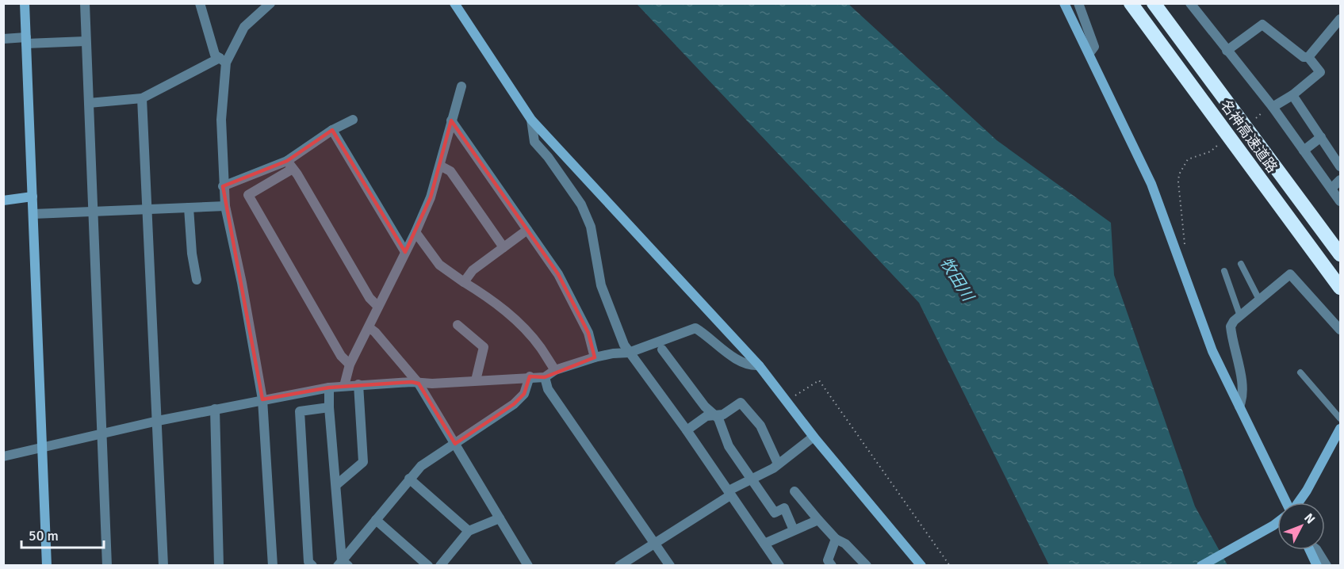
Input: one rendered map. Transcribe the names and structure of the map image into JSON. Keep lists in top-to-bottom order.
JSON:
{
  "streets": {
    "highway": ["名神高速道路"]
  },
  "water": ["牧田川"],
  "scale_bar": "50 m",
  "north": "top right"
}
